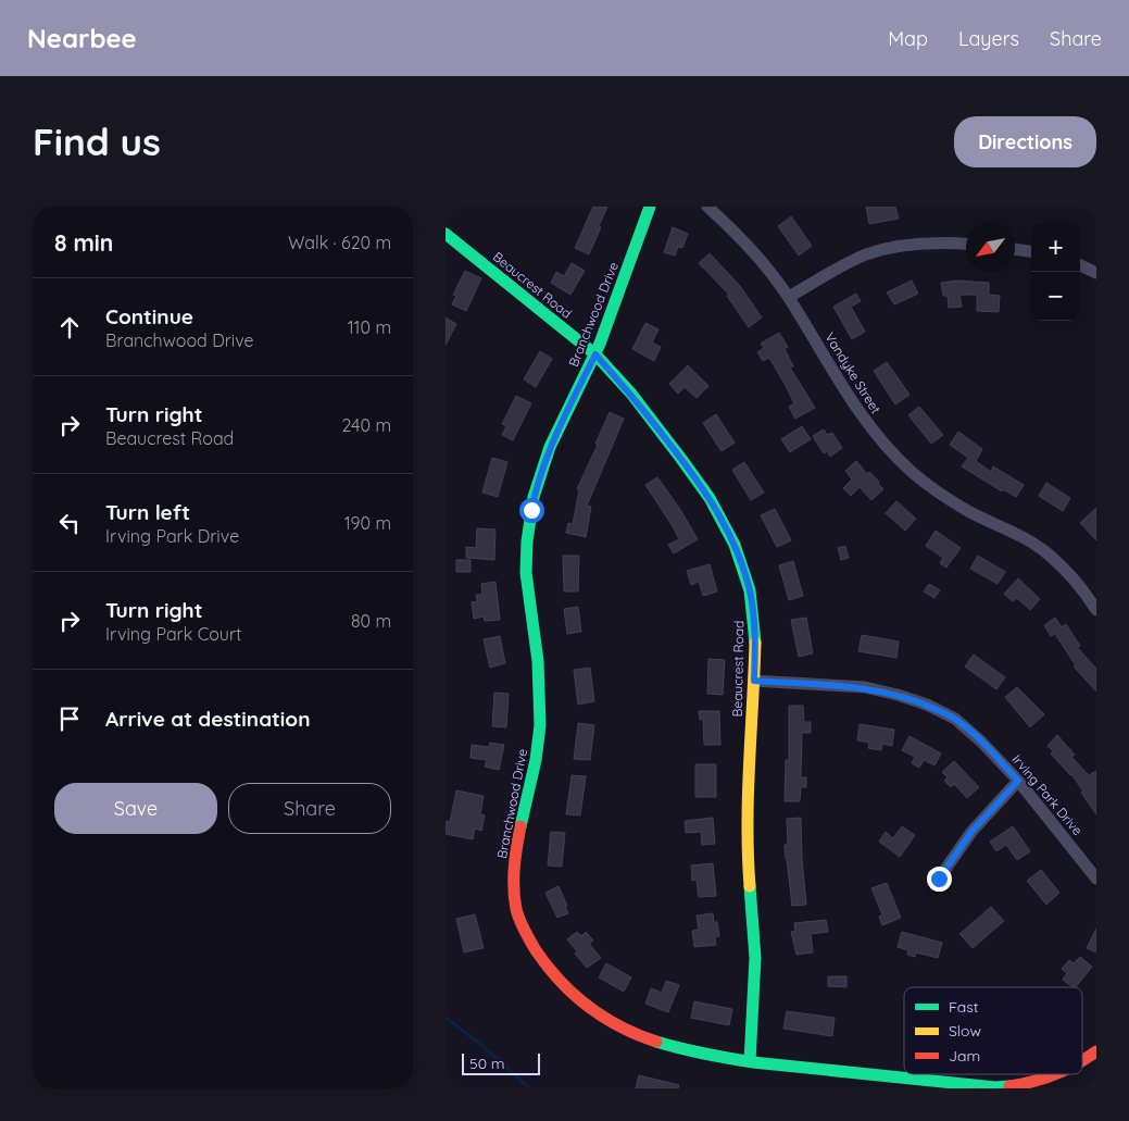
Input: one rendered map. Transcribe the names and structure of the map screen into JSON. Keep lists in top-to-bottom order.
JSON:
{
  "streets": {
    "street": [
      "Beaucrest Road",
      "Branchwood Drive",
      "Vandyke Street",
      "Irving Park Drive"
    ]
  },
  "crossings": [
    ["Beaucrest Road", "Branchwood Drive"],
    ["Beaucrest Road", "Irving Park Drive"]
  ],
  "legend": ["Fast", "Slow", "Jam"],
  "scale_bar": "50 m",
  "north": "bottom left",
  "page": {
    "header": "Nearbee",
    "nav": ["Map", "Layers", "Share"],
    "buttons": [
      "Directions",
      ["Save", "Share"]
    ],
    "title": "Find us",
    "heading": ["8 min", "Walk · 620 m"],
    "map_buttons": ["+", "−"],
    "list": [
      ["Continue", "Branchwood Drive", "110 m"],
      ["Turn right", "Beaucrest Road", "240 m"],
      ["Turn left", "Irving Park Drive", "190 m"],
      ["Turn right", "Irving Park Court", "80 m"],
      "Arrive at destination"
    ],
    "scale": "50 m"
  }
}
